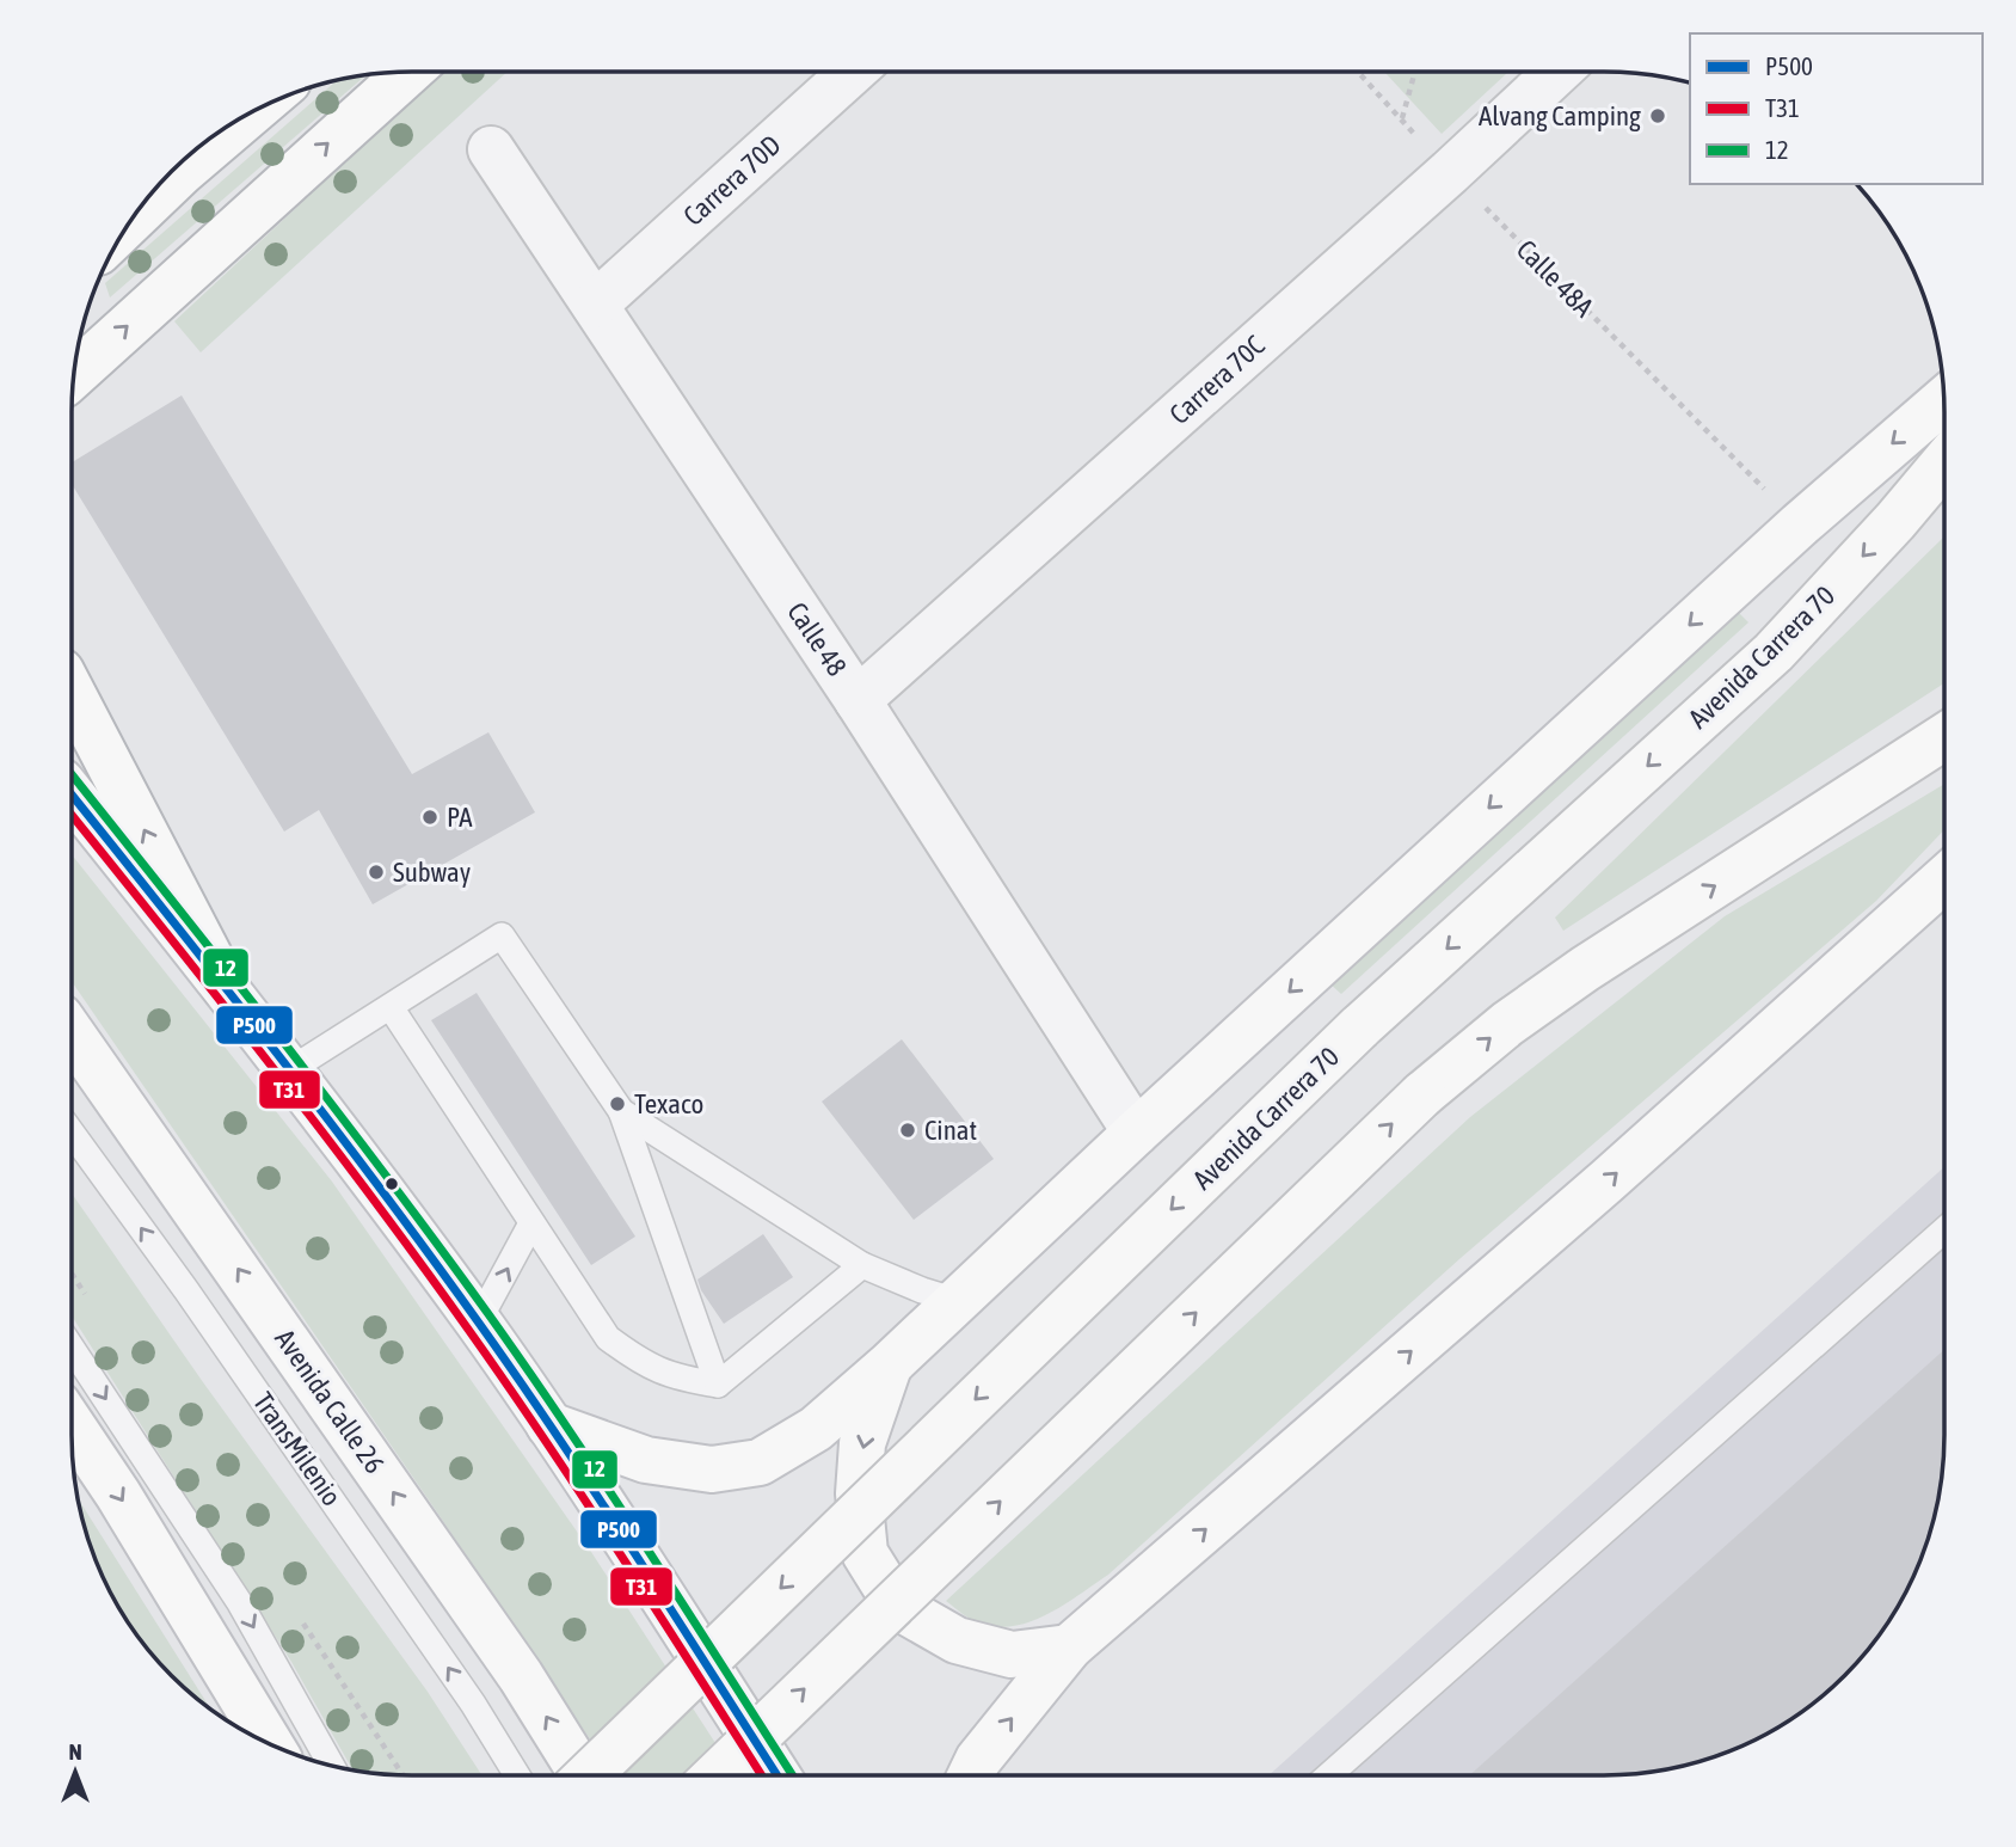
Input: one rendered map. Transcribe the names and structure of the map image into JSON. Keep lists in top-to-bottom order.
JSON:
{
  "streets": {
    "main road": ["Avenida Carrera 70", "Avenida Calle 26"],
    "street": ["Carrera 70D", "Carrera 70C", "Calle 48"],
    "lane": ["TransMilenio"],
    "path": ["Calle 48A"]
  },
  "crossings": [
    ["Carrera 70D", "Calle 48"],
    ["Calle 48A", "Carrera 70C"],
    ["Carrera 70C", "Calle 48"]
  ],
  "places": [
    "Alvang Camping",
    "PA",
    "Subway",
    "Texaco",
    "Cinat"
  ],
  "lines": ["transit line 12", "transit line P500", "transit line T31"],
  "legend": ["P500", "T31", "12"],
  "north": "top"
}
